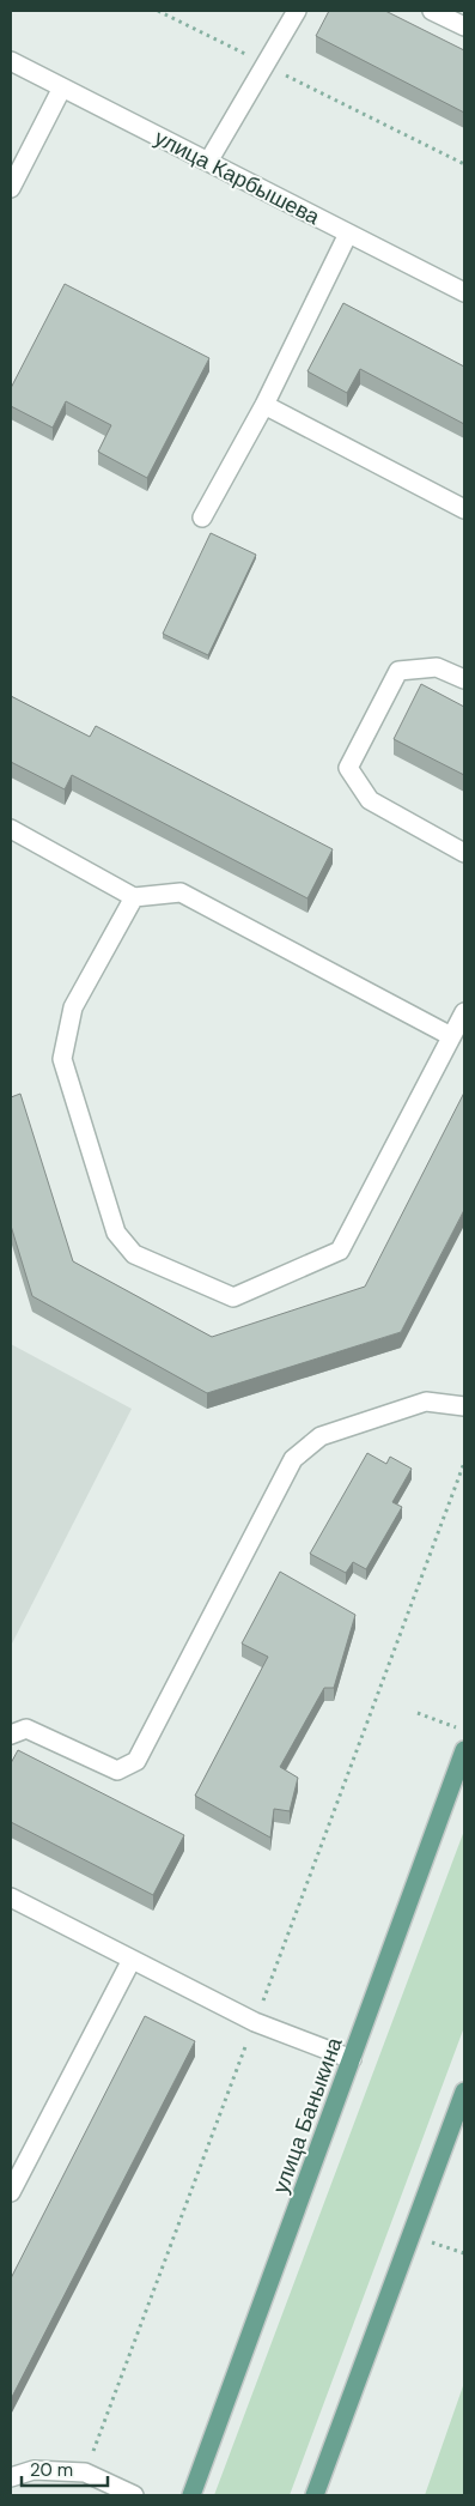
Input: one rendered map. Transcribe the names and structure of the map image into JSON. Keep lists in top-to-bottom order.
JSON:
{
  "streets": {
    "main road": ["улица Баныкина"],
    "street": ["улица Карбышева"]
  },
  "scale_bar": "20 m"
}
